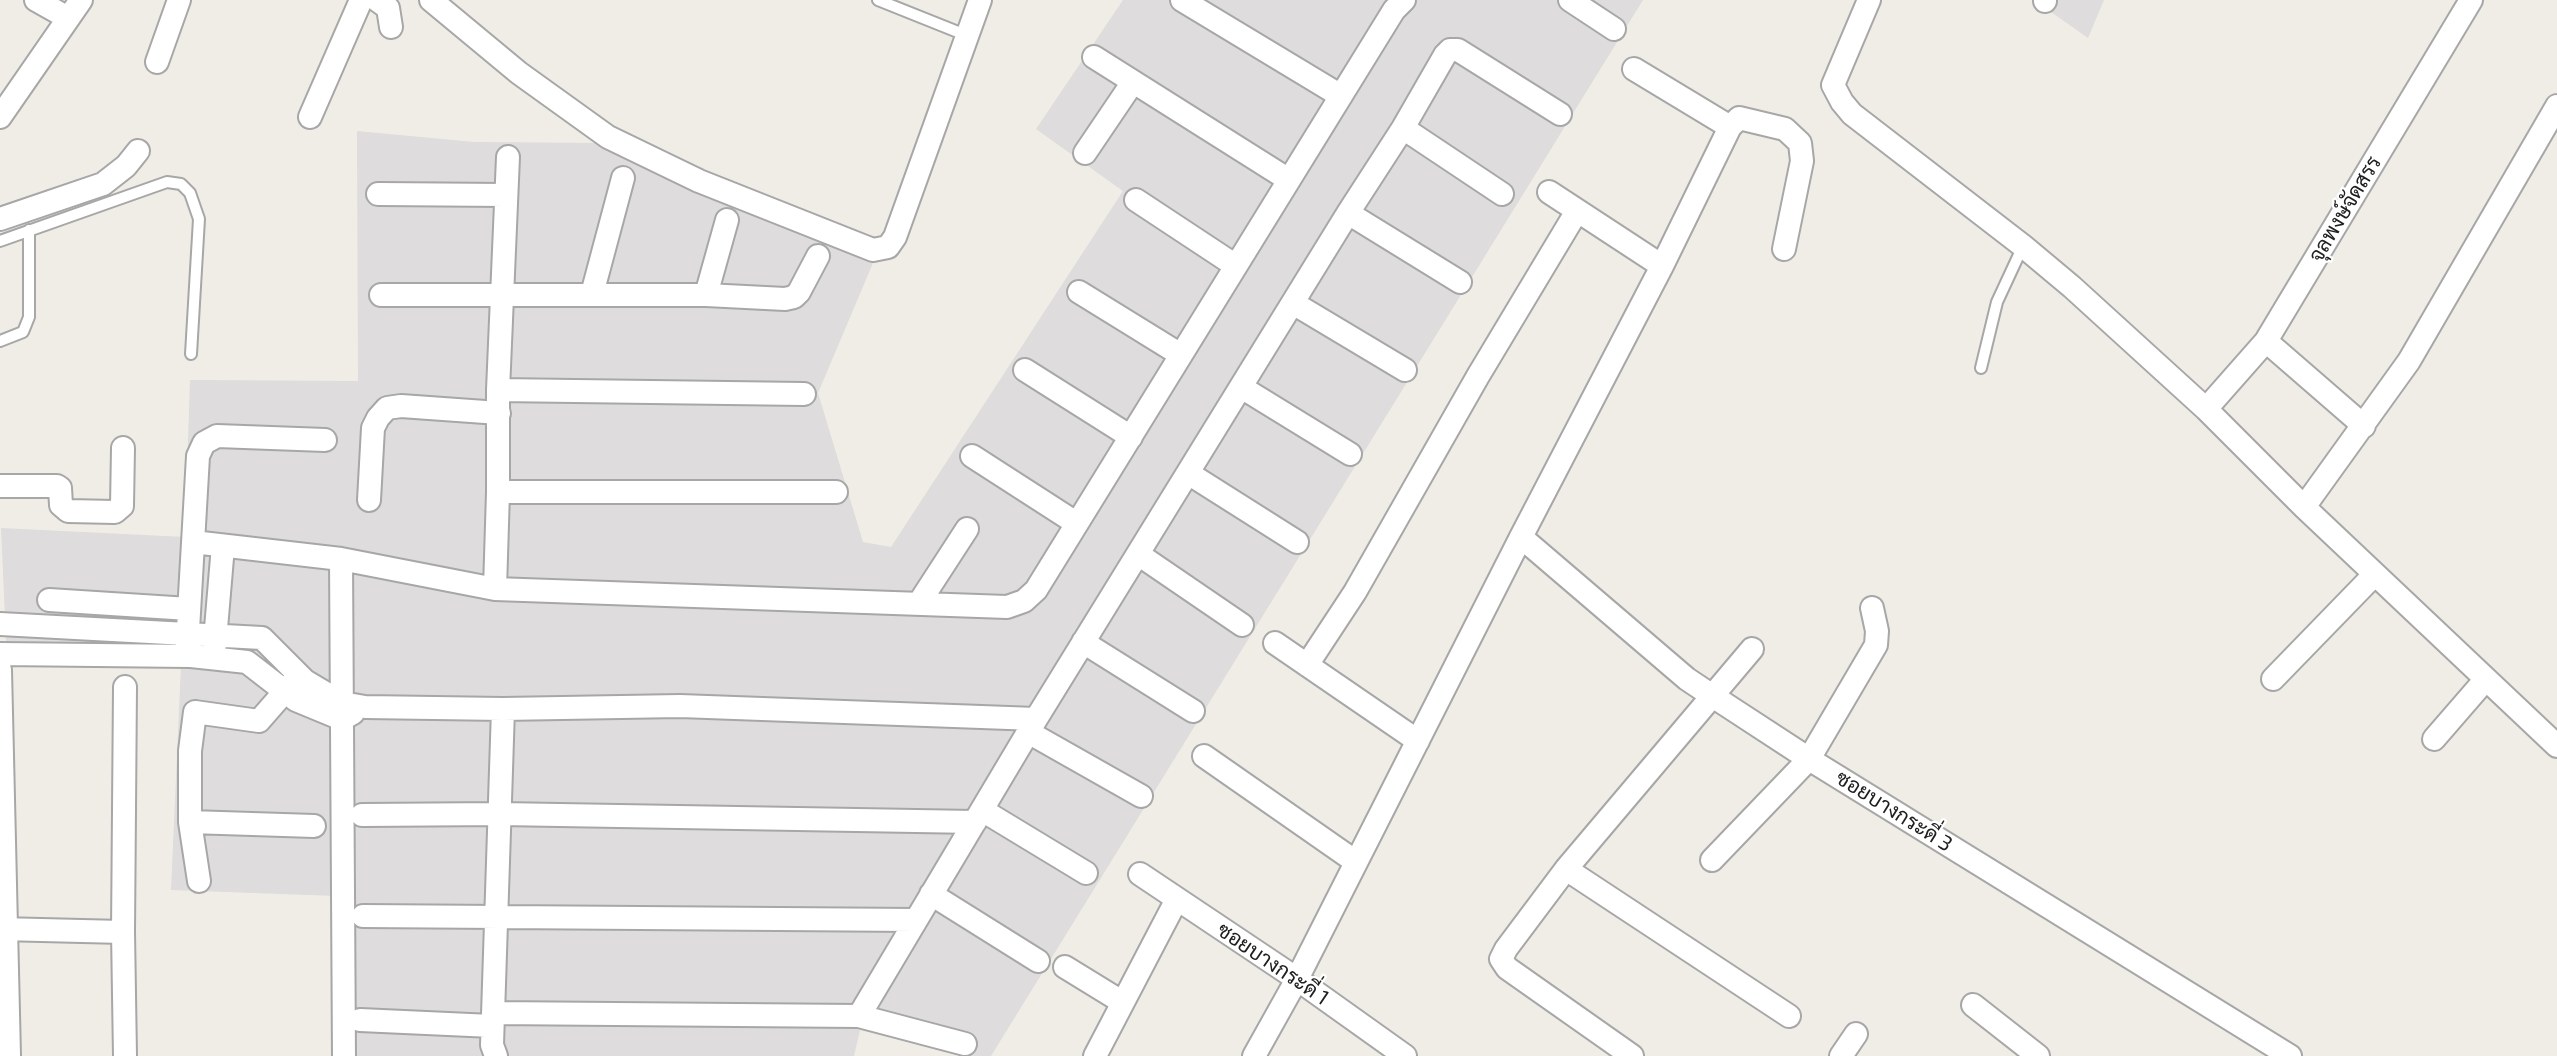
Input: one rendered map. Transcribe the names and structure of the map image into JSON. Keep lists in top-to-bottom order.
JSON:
{
  "streets": {
    "street": ["จุลพงษ์จัดสรร", "ซอยบางกระดี่ 3", "ซอยบางกระดี่ 1"]
  }
}
